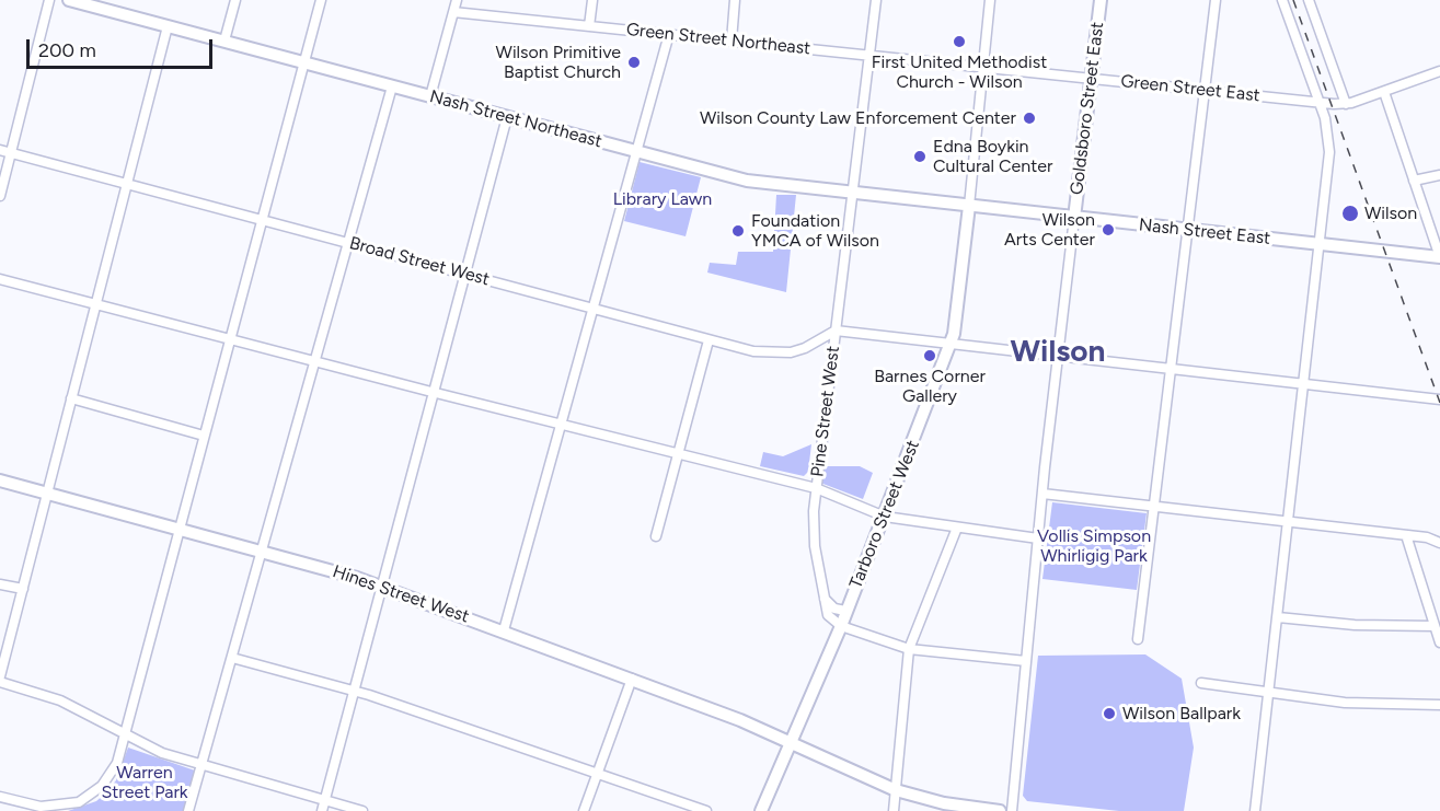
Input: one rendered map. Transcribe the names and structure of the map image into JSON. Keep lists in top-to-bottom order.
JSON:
{
  "streets": {
    "main road": [
      "Goldsboro Street East",
      "Nash Street Northeast",
      "Nash Street East",
      "Tarboro Street West",
      "Hines Street West"
    ],
    "street": [
      "Green Street Northeast",
      "Green Street East",
      "Broad Street West",
      "Pine Street West"
    ]
  },
  "crossings": [
    ["Green Street Northeast", "Green Street East"],
    ["Green Street Northeast", "Pine Street West"],
    ["Green Street East", "Goldsboro Street East"],
    ["Goldsboro Street East", "Nash Street East"],
    ["Nash Street Northeast", "Nash Street East"],
    ["Nash Street Northeast", "Pine Street West"],
    ["Nash Street Northeast", "Tarboro Street West"],
    ["Nash Street East", "Tarboro Street West"],
    ["Broad Street West", "Pine Street West"],
    ["Pine Street West", "Tarboro Street West"],
    ["Tarboro Street West", "Hines Street West"]
  ],
  "districts": ["Wilson"],
  "parks": ["Library Lawn", "Vollis Simpson Whirligig Park", "Warren Street Park"],
  "places": [
    "First United Methodist Church - Wilson",
    "Wilson Primitive Baptist Church",
    "Wilson County Law Enforcement Center",
    "Edna Boykin Cultural Center",
    "Wilson",
    "Wilson Arts Center",
    "Foundation YMCA of Wilson",
    "Barnes Corner Gallery",
    "Wilson Ballpark"
  ],
  "scale_bar": "200 m"
}
